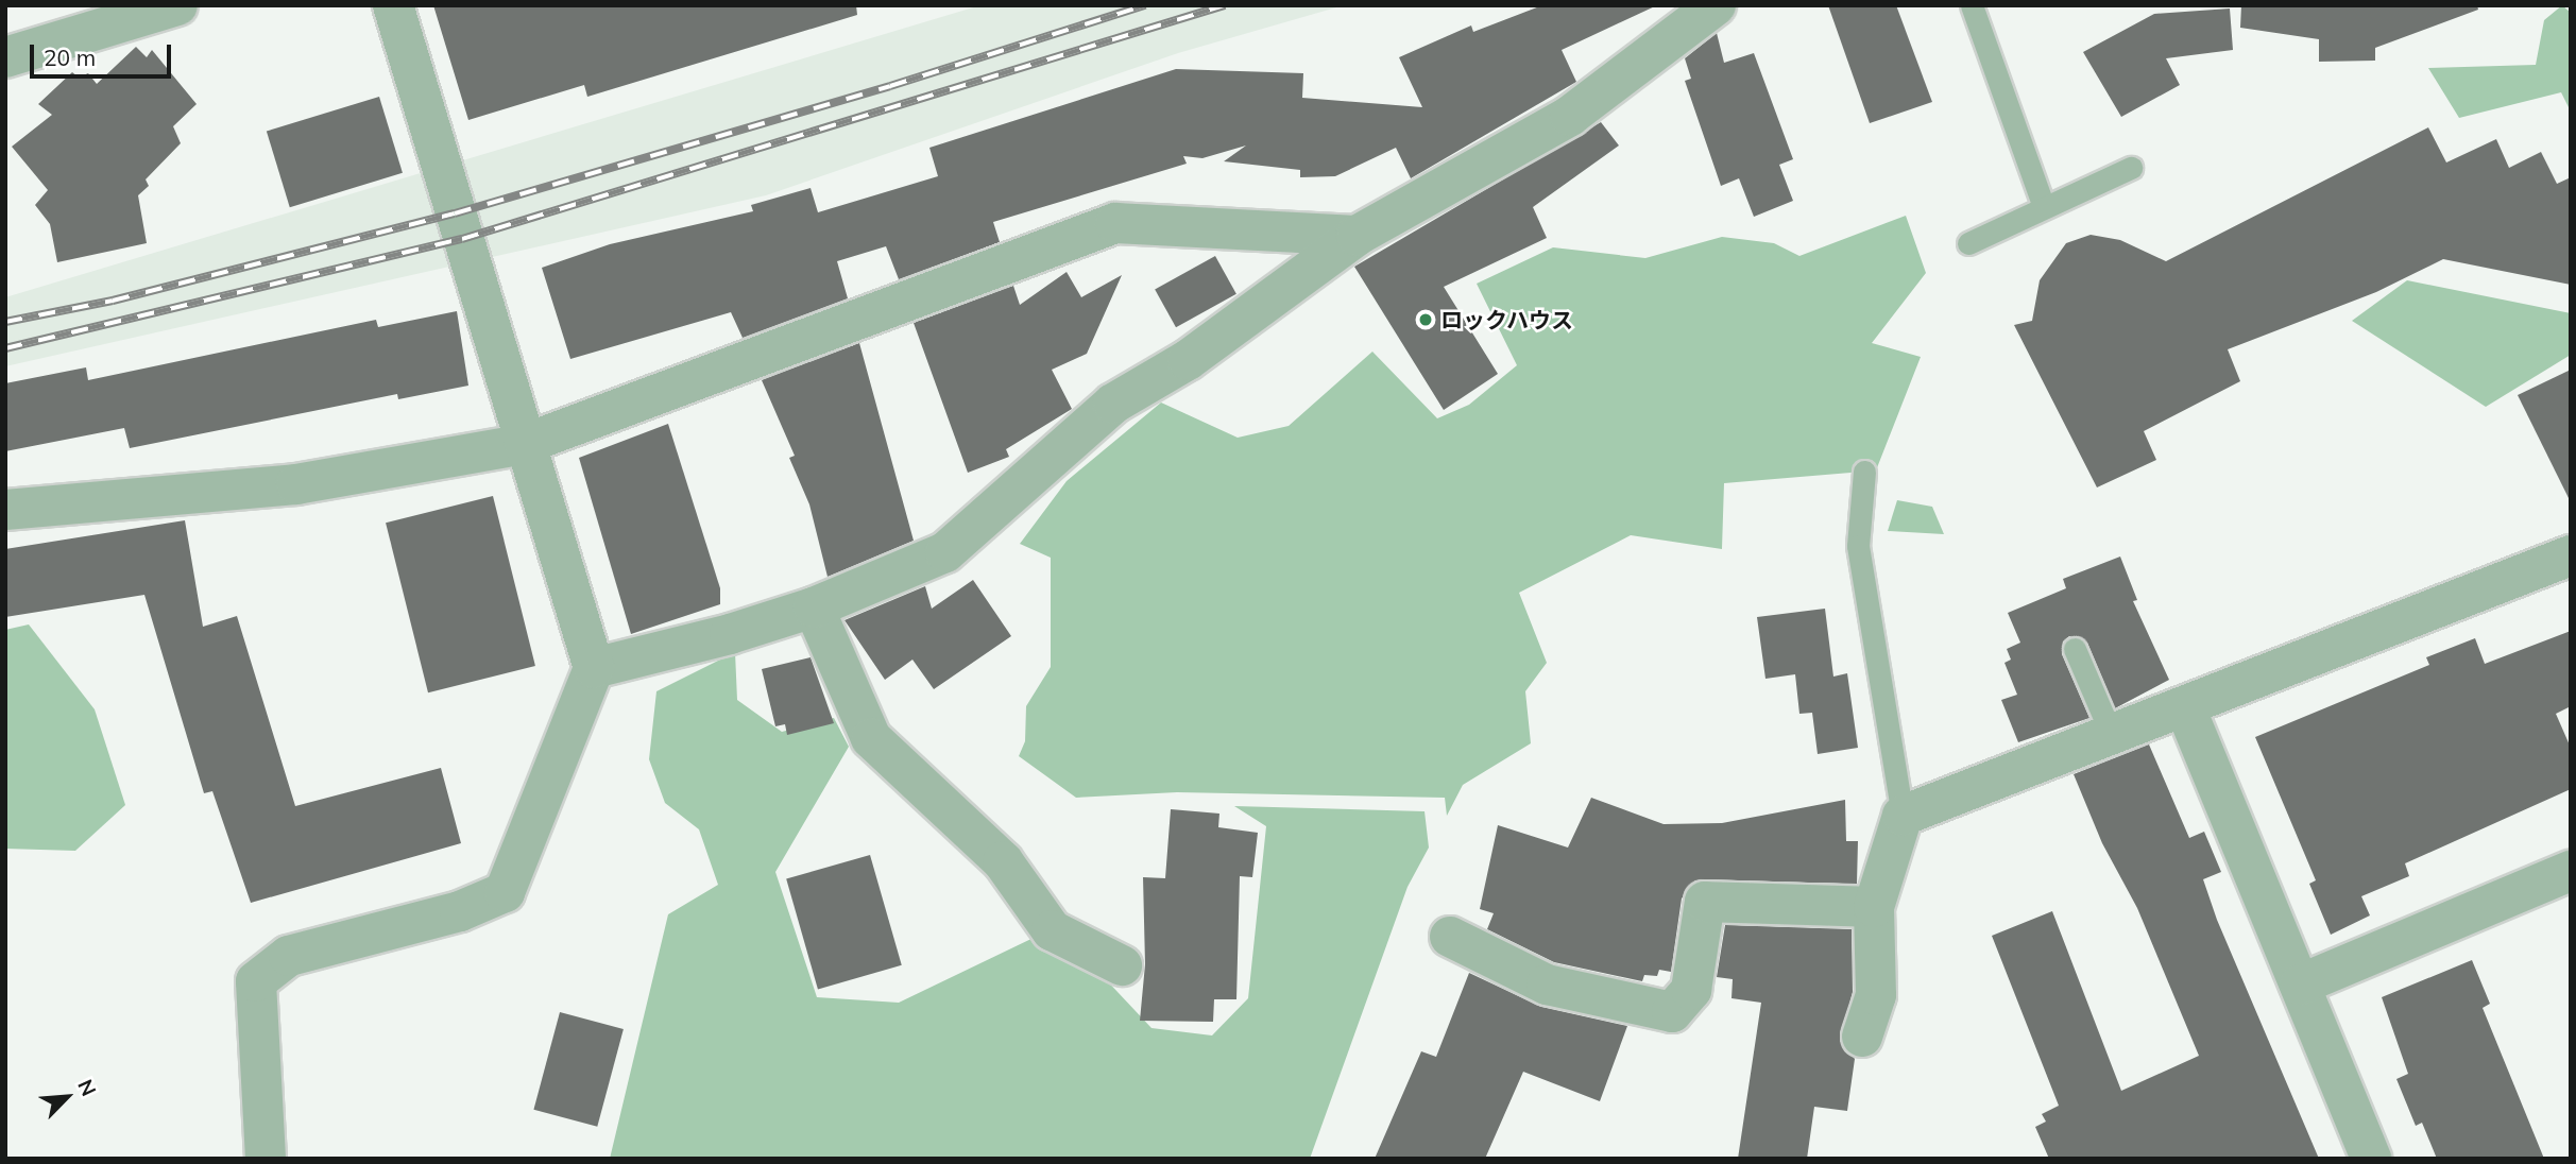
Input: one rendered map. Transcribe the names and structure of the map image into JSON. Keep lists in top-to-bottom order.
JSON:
{
  "places": ["ロックハウス"],
  "scale_bar": "20 m",
  "north": "top right"
}
